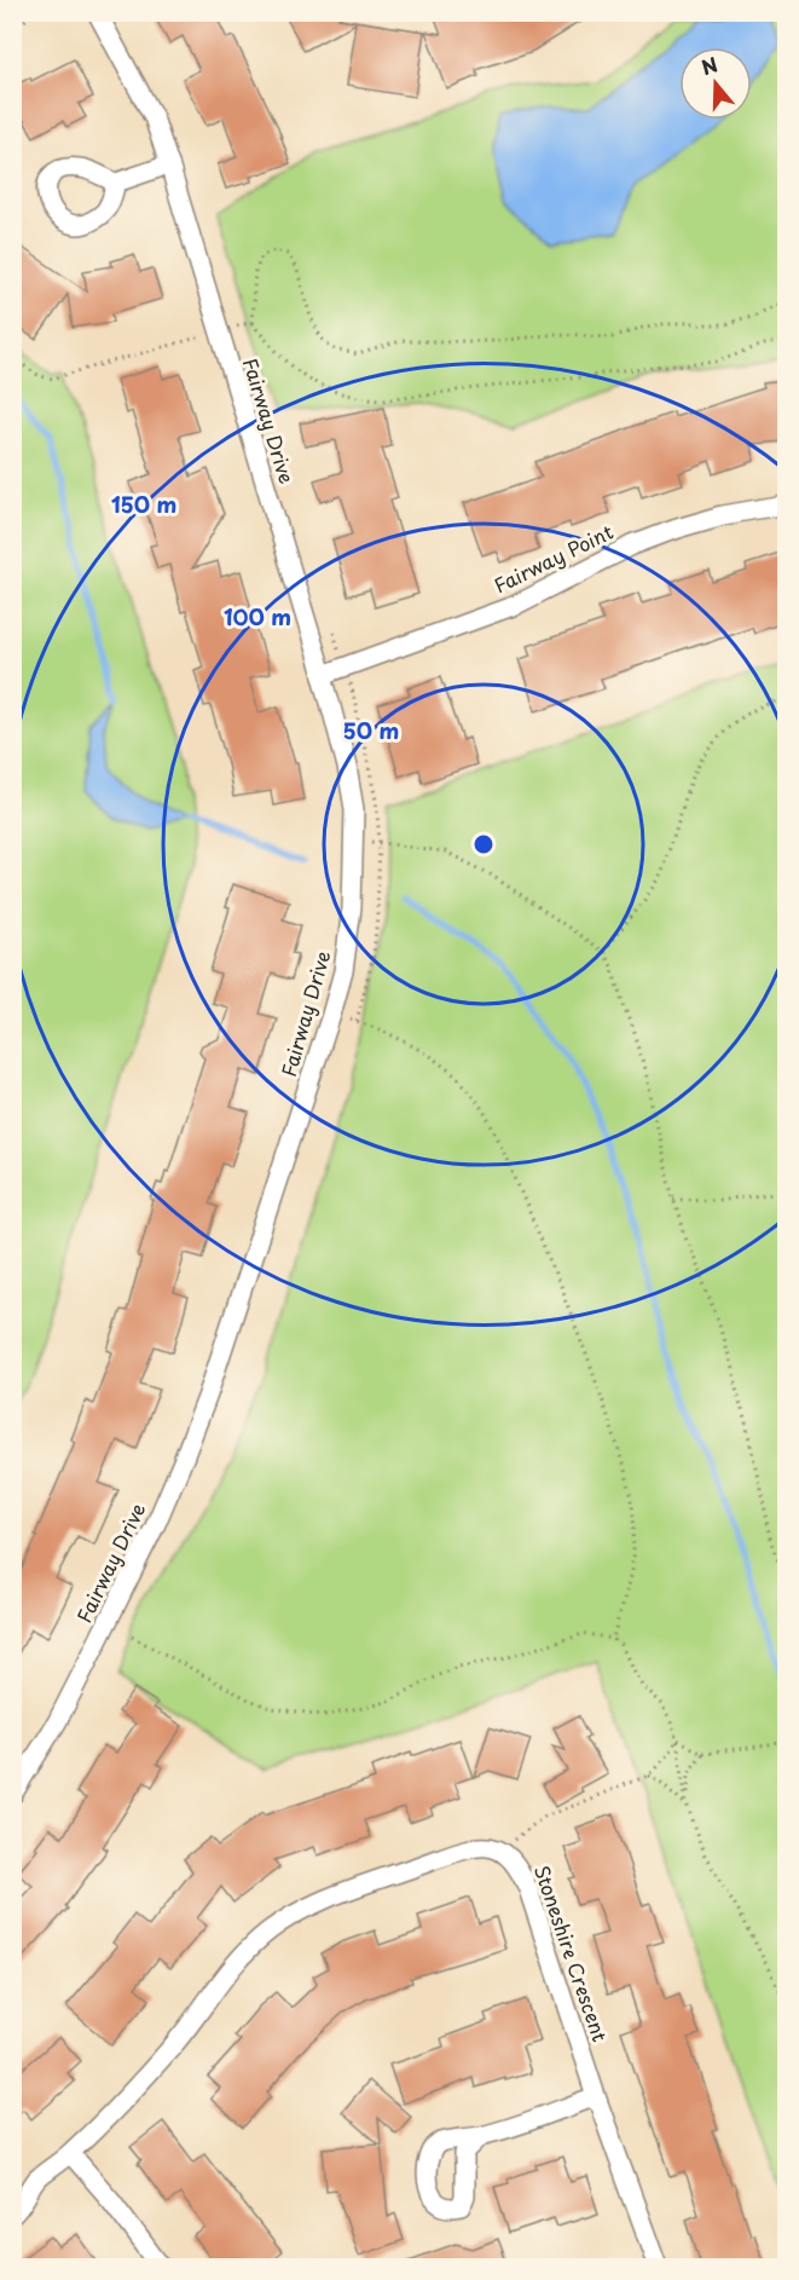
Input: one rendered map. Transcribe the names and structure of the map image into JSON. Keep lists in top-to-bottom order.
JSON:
{
  "streets": {
    "street": ["Fairway Drive", "Fairway Point", "Stoneshire Crescent"]
  },
  "crossings": [
    ["Fairway Drive", "Fairway Point"]
  ],
  "north": "top",
  "rings": ["150 m", "100 m", "50 m"]
}
